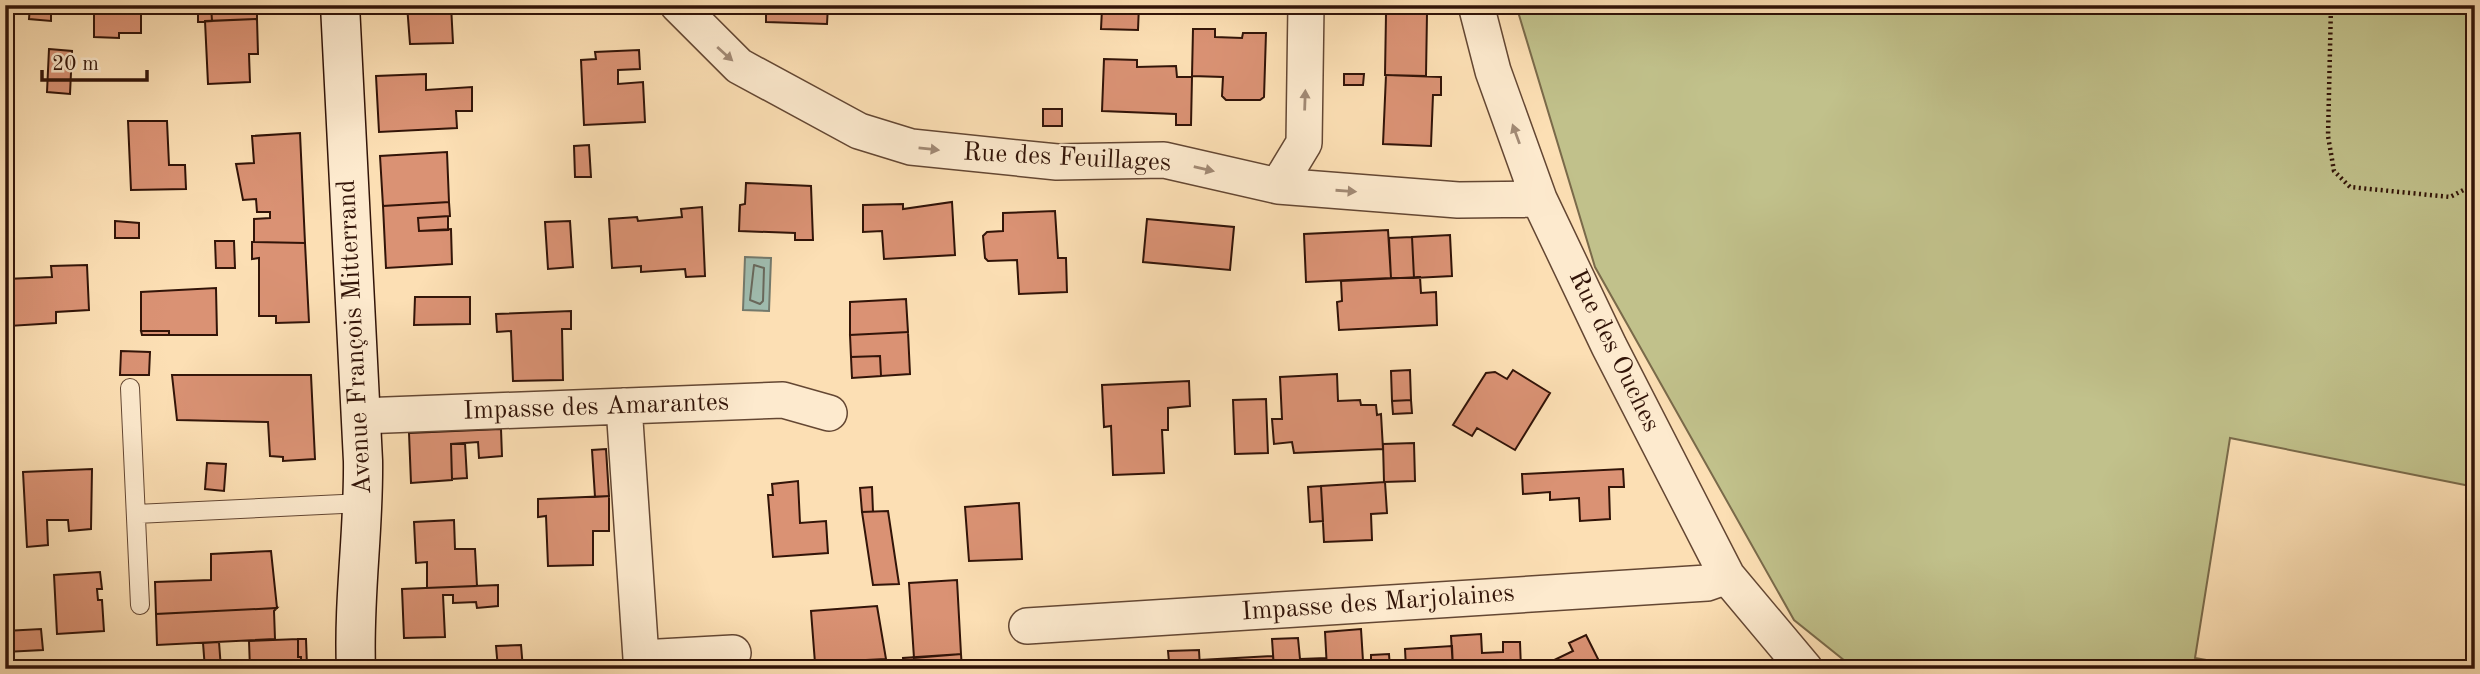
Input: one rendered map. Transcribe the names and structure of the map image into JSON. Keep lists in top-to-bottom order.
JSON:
{
  "streets": {
    "main road": ["Avenue François Mitterrand"],
    "street": [
      "Rue des Feuillages",
      "Rue des Ouches",
      "Impasse des Amarantes",
      "Impasse des Marjolaines"
    ]
  },
  "crossings": [
    ["Rue des Feuillages", "Rue des Ouches"],
    ["Avenue François Mitterrand", "Impasse des Amarantes"],
    ["Rue des Ouches", "Impasse des Marjolaines"]
  ],
  "one_way": ["Rue des Feuillages"],
  "scale_bar": "20 m"
}
